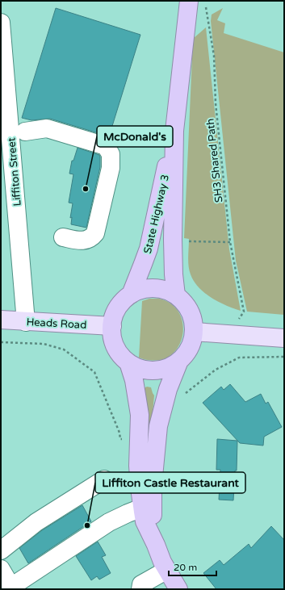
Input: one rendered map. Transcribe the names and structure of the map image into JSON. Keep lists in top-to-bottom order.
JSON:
{
  "streets": {
    "highway": ["State Highway 3"],
    "main road": ["Heads Road"],
    "street": ["Liffiton Street"],
    "path": ["SH3 Shared Path"]
  },
  "crossings": [
    ["Liffiton Street", "Heads Road"],
    ["State Highway 3", "Heads Road"]
  ],
  "places": ["McDonald's", "Liffiton Castle Restaurant"],
  "scale_bar": "20 m"
}
